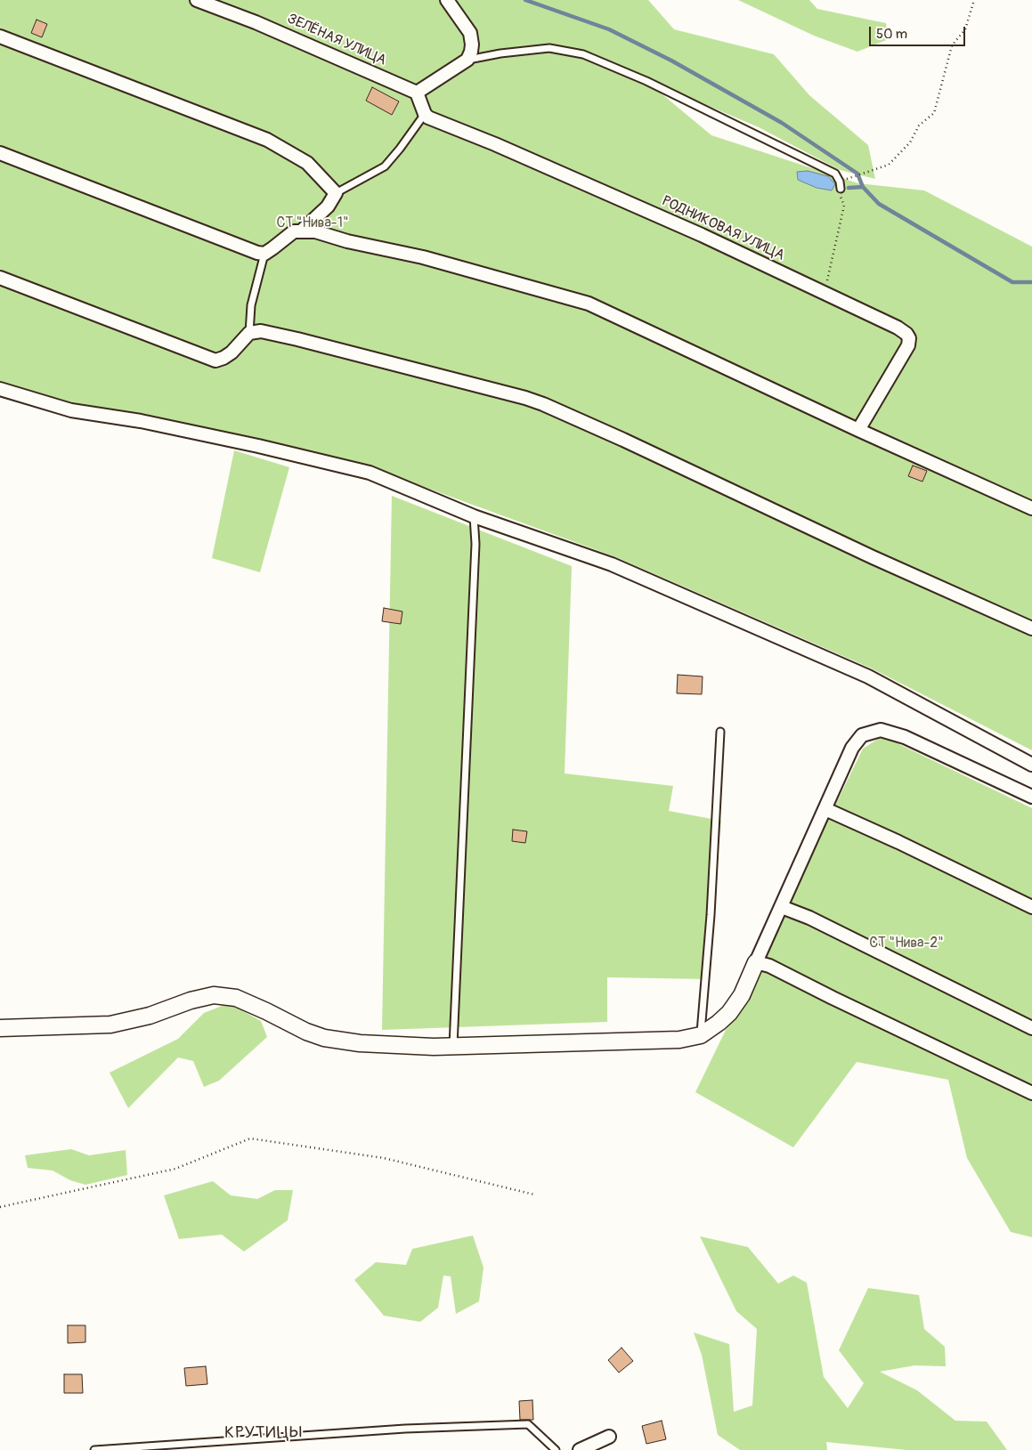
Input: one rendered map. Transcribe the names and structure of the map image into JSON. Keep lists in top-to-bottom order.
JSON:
{
  "streets": {
    "street": ["ЗЕЛЁНАЯ УЛИЦА", "РОДНИКОВАЯ УЛИЦА"]
  },
  "districts": ["КРУТИЦЫ"],
  "parks": ["СТ \"Нива-1\"", "СТ \"Нива-2\""],
  "scale_bar": "50 m"
}
